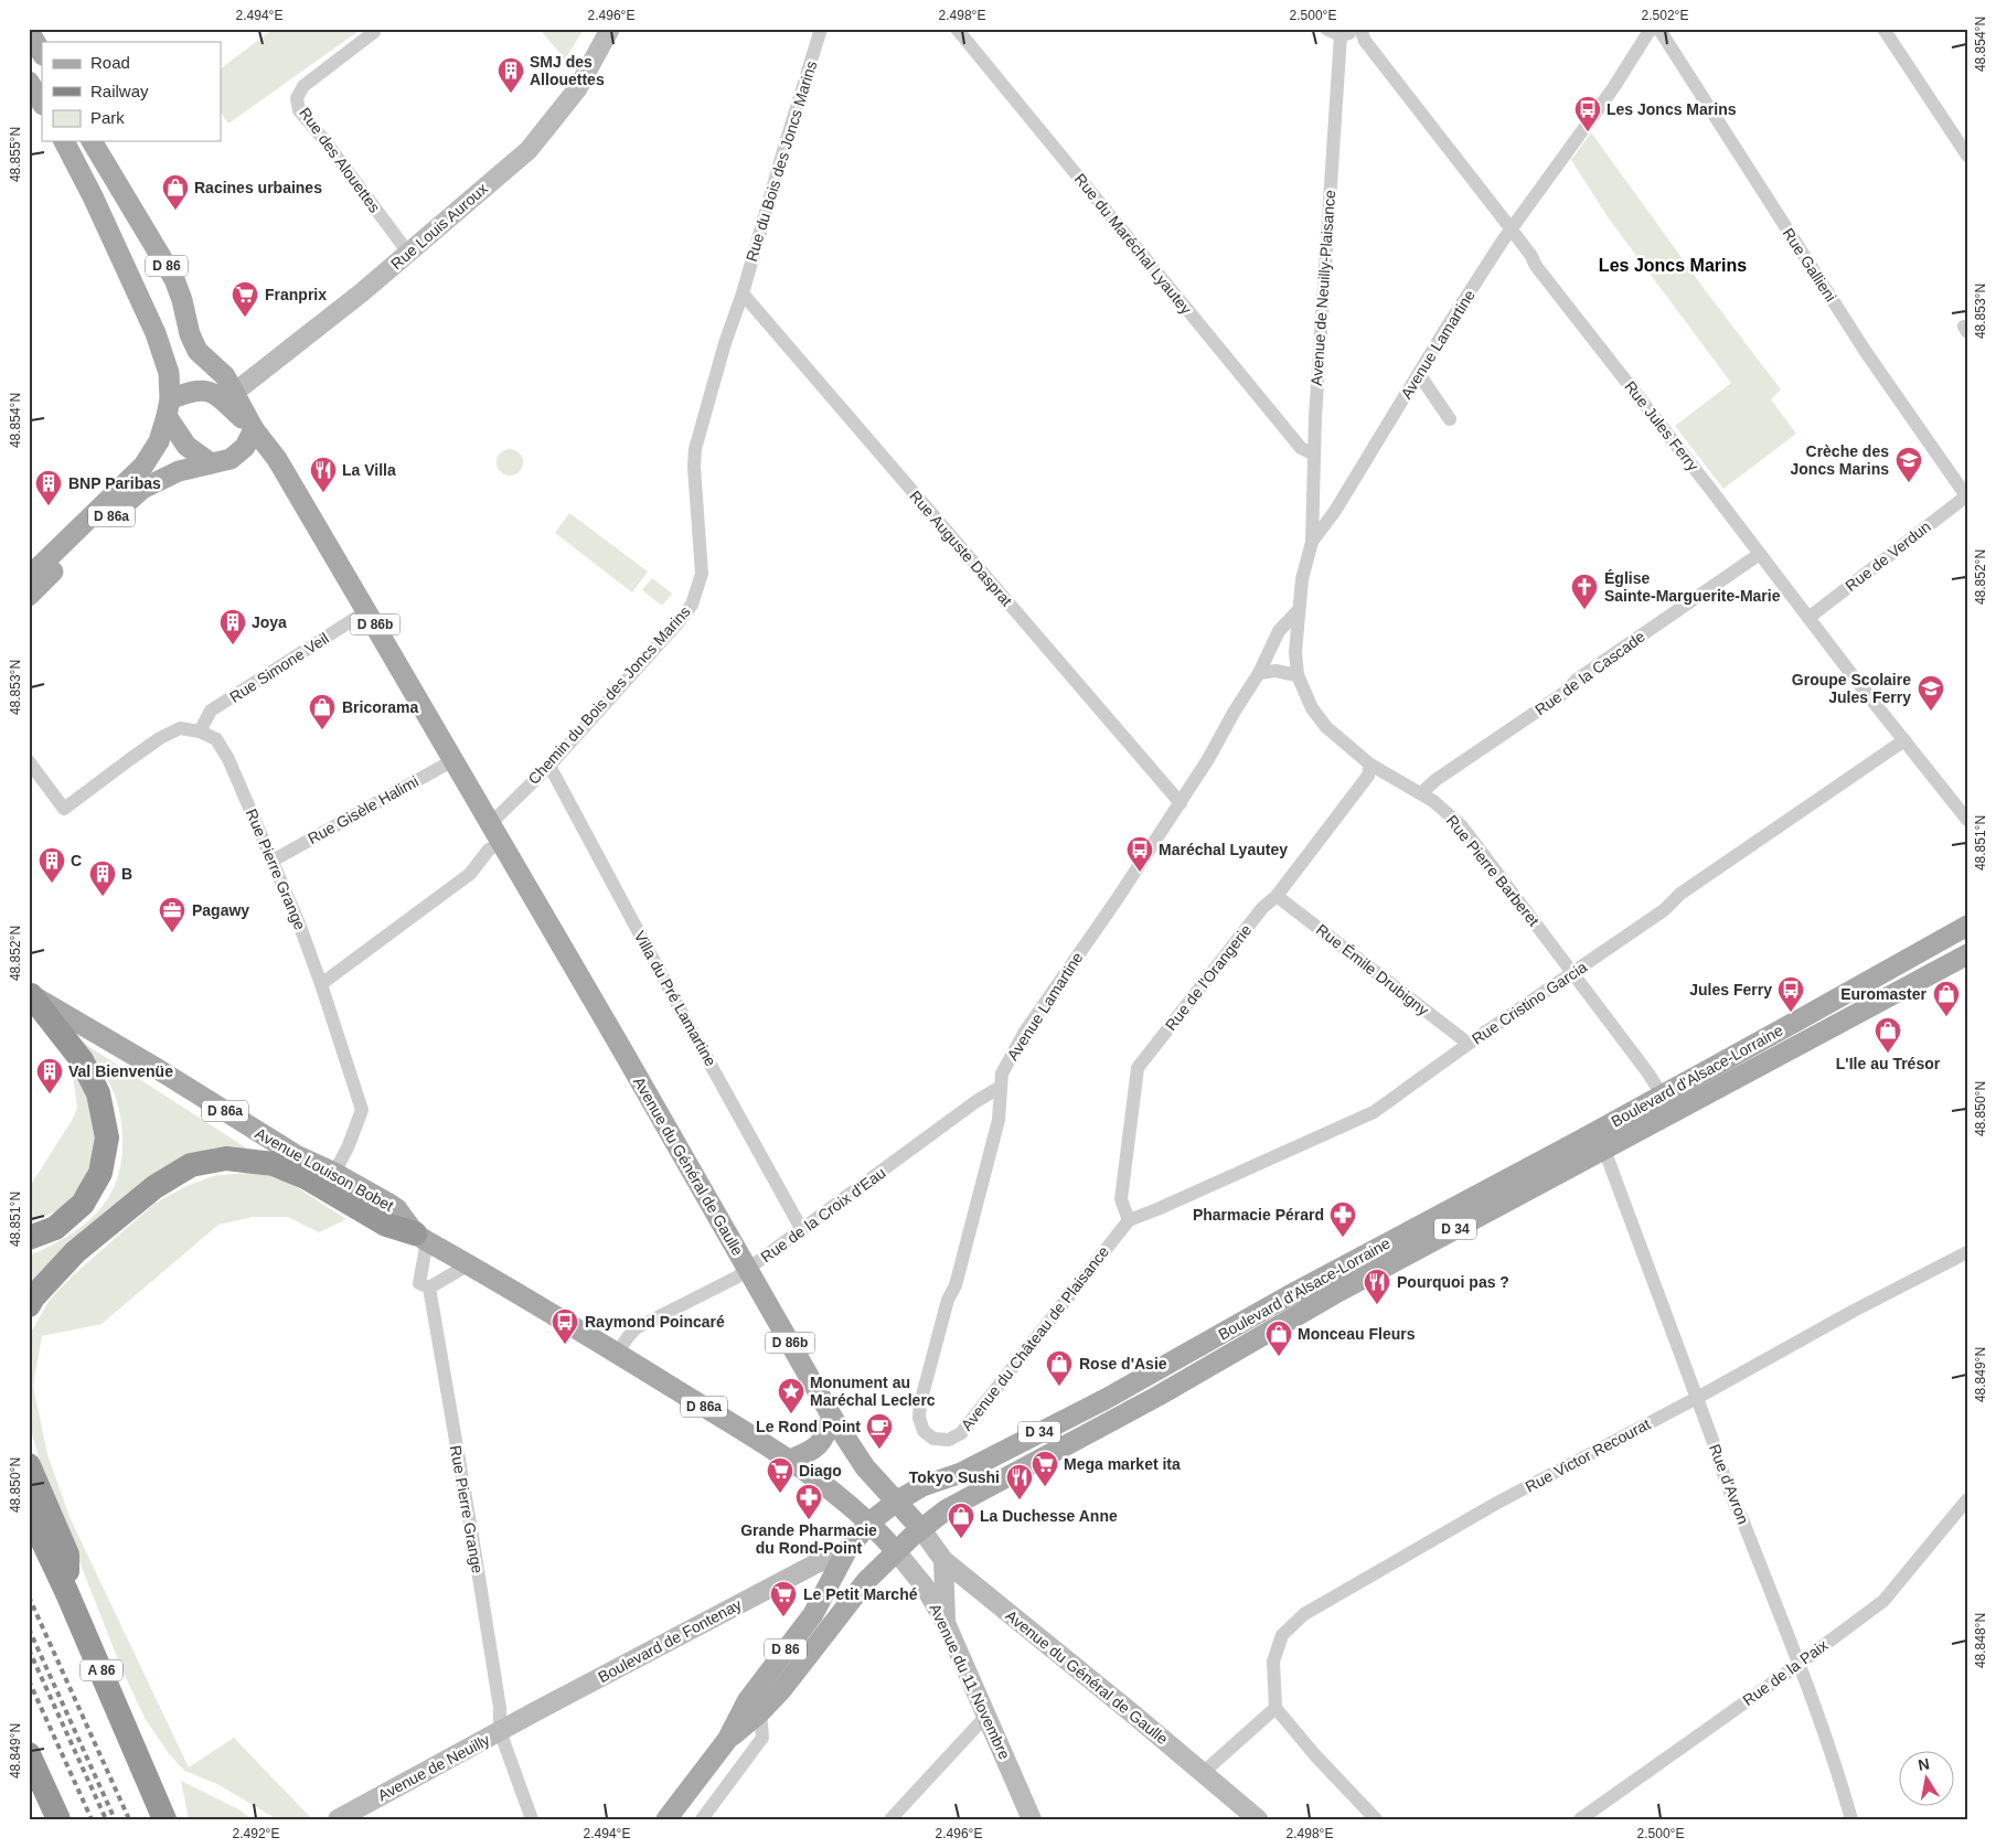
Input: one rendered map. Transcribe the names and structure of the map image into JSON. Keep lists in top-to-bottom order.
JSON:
{
  "streets": {
    "highway": ["A 86"],
    "main road": [
      "D 86",
      "D 86a",
      "D 86b",
      "Boulevard d'Alsace-Lorraine",
      "Avenue du Général de Gaulle",
      "Avenue Louison Bobet",
      "D 34"
    ],
    "street": [
      "Rue des Alouettes",
      "Rue du Bois des Joncs Marins",
      "Rue Louis Auroux",
      "Rue du Maréchal Lyautey",
      "Rue Gallieni",
      "Avenue de Neuilly-Plaisance",
      "Avenue Lamartine",
      "Rue Jules Ferry",
      "Rue Auguste Dasprat",
      "Rue de Verdun",
      "Rue Simone Veil",
      "Rue de la Cascade",
      "Chemin du Bois des Joncs Marins",
      "Rue Gisèle Halimi",
      "Rue Pierre Grange",
      "Rue Pierre Barberet",
      "Rue Émile Drubigny",
      "Rue de l'Orangerie",
      "Villa du Pré Lamartine",
      "Rue Cristino Garcia",
      "Rue de la Croix d'Eau",
      "Avenue du Château de Plaisance",
      "Rue Victor Recourat",
      "Rue d'Avron",
      "Boulevard de Fontenay",
      "Rue de la Paix",
      "Avenue du 11 Novembre",
      "Avenue de Neuilly"
    ]
  },
  "crossings": [
    ["Rue des Alouettes", "Rue Louis Auroux"],
    ["Rue du Bois des Joncs Marins", "Rue Auguste Dasprat"],
    ["Rue du Bois des Joncs Marins", "Chemin du Bois des Joncs Marins"],
    ["Rue Louis Auroux", "D 86"],
    ["Rue Louis Auroux", "D 86b"],
    ["Rue du Maréchal Lyautey", "Avenue de Neuilly-Plaisance"],
    ["Rue Gallieni", "Rue de Verdun"],
    ["D 86", "D 86a"],
    ["D 86", "D 86b"],
    ["Avenue de Neuilly-Plaisance", "Avenue Lamartine"],
    ["Avenue Lamartine", "Rue Jules Ferry"],
    ["Avenue Lamartine", "Rue Auguste Dasprat"],
    ["Avenue Lamartine", "Rue Pierre Barberet"],
    ["Avenue Lamartine", "Rue de la Croix d'Eau"],
    ["Avenue Lamartine", "Avenue du Château de Plaisance"],
    ["Rue Jules Ferry", "Rue de Verdun"],
    ["Rue Jules Ferry", "Rue de la Cascade"],
    ["Rue Jules Ferry", "Rue Cristino Garcia"],
    ["D 86a", "D 86b"],
    ["D 86a", "Rue Pierre Grange"],
    ["D 86a", "Boulevard d'Alsace-Lorraine"],
    ["D 86a", "Avenue Louison Bobet"],
    ["D 86a", "Rue de la Croix d'Eau"],
    ["Rue Auguste Dasprat", "Chemin du Bois des Joncs Marins"],
    ["D 86b", "Rue Simone Veil"],
    ["D 86b", "Chemin du Bois des Joncs Marins"],
    ["D 86b", "Rue Gisèle Halimi"],
    ["D 86b", "Avenue du Général de Gaulle"],
    ["Rue Simone Veil", "Rue Pierre Grange"],
    ["Rue de la Cascade", "Rue Pierre Barberet"],
    ["Chemin du Bois des Joncs Marins", "Villa du Pré Lamartine"],
    ["Chemin du Bois des Joncs Marins", "Avenue du Général de Gaulle"],
    ["Rue Gisèle Halimi", "Rue Pierre Grange"],
    ["Rue Pierre Grange", "Avenue Louison Bobet"],
    ["Rue Pierre Grange", "Boulevard de Fontenay"],
    ["Rue Pierre Grange", "Avenue de Neuilly"],
    ["Rue Pierre Barberet", "Rue de l'Orangerie"],
    ["Rue Pierre Barberet", "Rue Cristino Garcia"],
    ["Rue Pierre Barberet", "Boulevard d'Alsace-Lorraine"],
    ["Rue Émile Drubigny", "Rue de l'Orangerie"],
    ["Rue Émile Drubigny", "Rue Cristino Garcia"],
    ["Rue de l'Orangerie", "Rue Cristino Garcia"],
    ["Rue de l'Orangerie", "Avenue du Château de Plaisance"],
    ["Villa du Pré Lamartine", "Rue de la Croix d'Eau"],
    ["Rue Cristino Garcia", "Avenue du Château de Plaisance"],
    ["Boulevard d'Alsace-Lorraine", "Avenue du Général de Gaulle"],
    ["Boulevard d'Alsace-Lorraine", "Rue d'Avron"],
    ["Boulevard d'Alsace-Lorraine", "Boulevard de Fontenay"],
    ["Boulevard d'Alsace-Lorraine", "Avenue du 11 Novembre"],
    ["Avenue du Général de Gaulle", "Rue de la Croix d'Eau"],
    ["Rue Victor Recourat", "Rue d'Avron"],
    ["Rue d'Avron", "Rue de la Paix"],
    ["Boulevard de Fontenay", "Avenue de Neuilly"]
  ],
  "districts": ["Les Joncs Marins"],
  "places": {
    "building": [
      "SMJ des Allouettes",
      "BNP Paribas",
      "Joya",
      "C",
      "B",
      "Val Bienvenüe"
    ],
    "bus stop": [
      "Les Joncs Marins",
      "Maréchal Lyautey",
      "Jules Ferry",
      "Raymond Poincaré"
    ],
    "shop": [
      "Racines urbaines",
      "Bricorama",
      "Euromaster",
      "L'Ile au Trésor",
      "Monceau Fleurs",
      "Rose d'Asie",
      "La Duchesse Anne"
    ],
    "supermarket": [
      "Franprix",
      "Mega market ita",
      "Diago",
      "Le Petit Marché"
    ],
    "school or university": ["Crèche des Joncs Marins", "Groupe Scolaire Jules Ferry"],
    "restaurant": ["La Villa", "Pourquoi pas ?", "Tokyo Sushi"],
    "church": ["Église Sainte-Marguerite-Marie"],
    "office": ["Pagawy"],
    "pharmacy": ["Pharmacie Pérard", "Grande Pharmacie du Rond-Point"],
    "place": ["Monument au Maréchal Leclerc"],
    "cafe": ["Le Rond Point"]
  },
  "legend": ["Road", "Railway", "Park"],
  "north": "top",
  "coordinates": [
    "2.494°E",
    "2.496°E",
    "2.498°E",
    "2.500°E",
    "2.502°E",
    "48.854°N",
    "48.855°N",
    "48.853°N",
    "48.852°N",
    "48.851°N",
    "48.850°N",
    "48.849°N",
    "48.848°N",
    "2.492°E"
  ]
}
